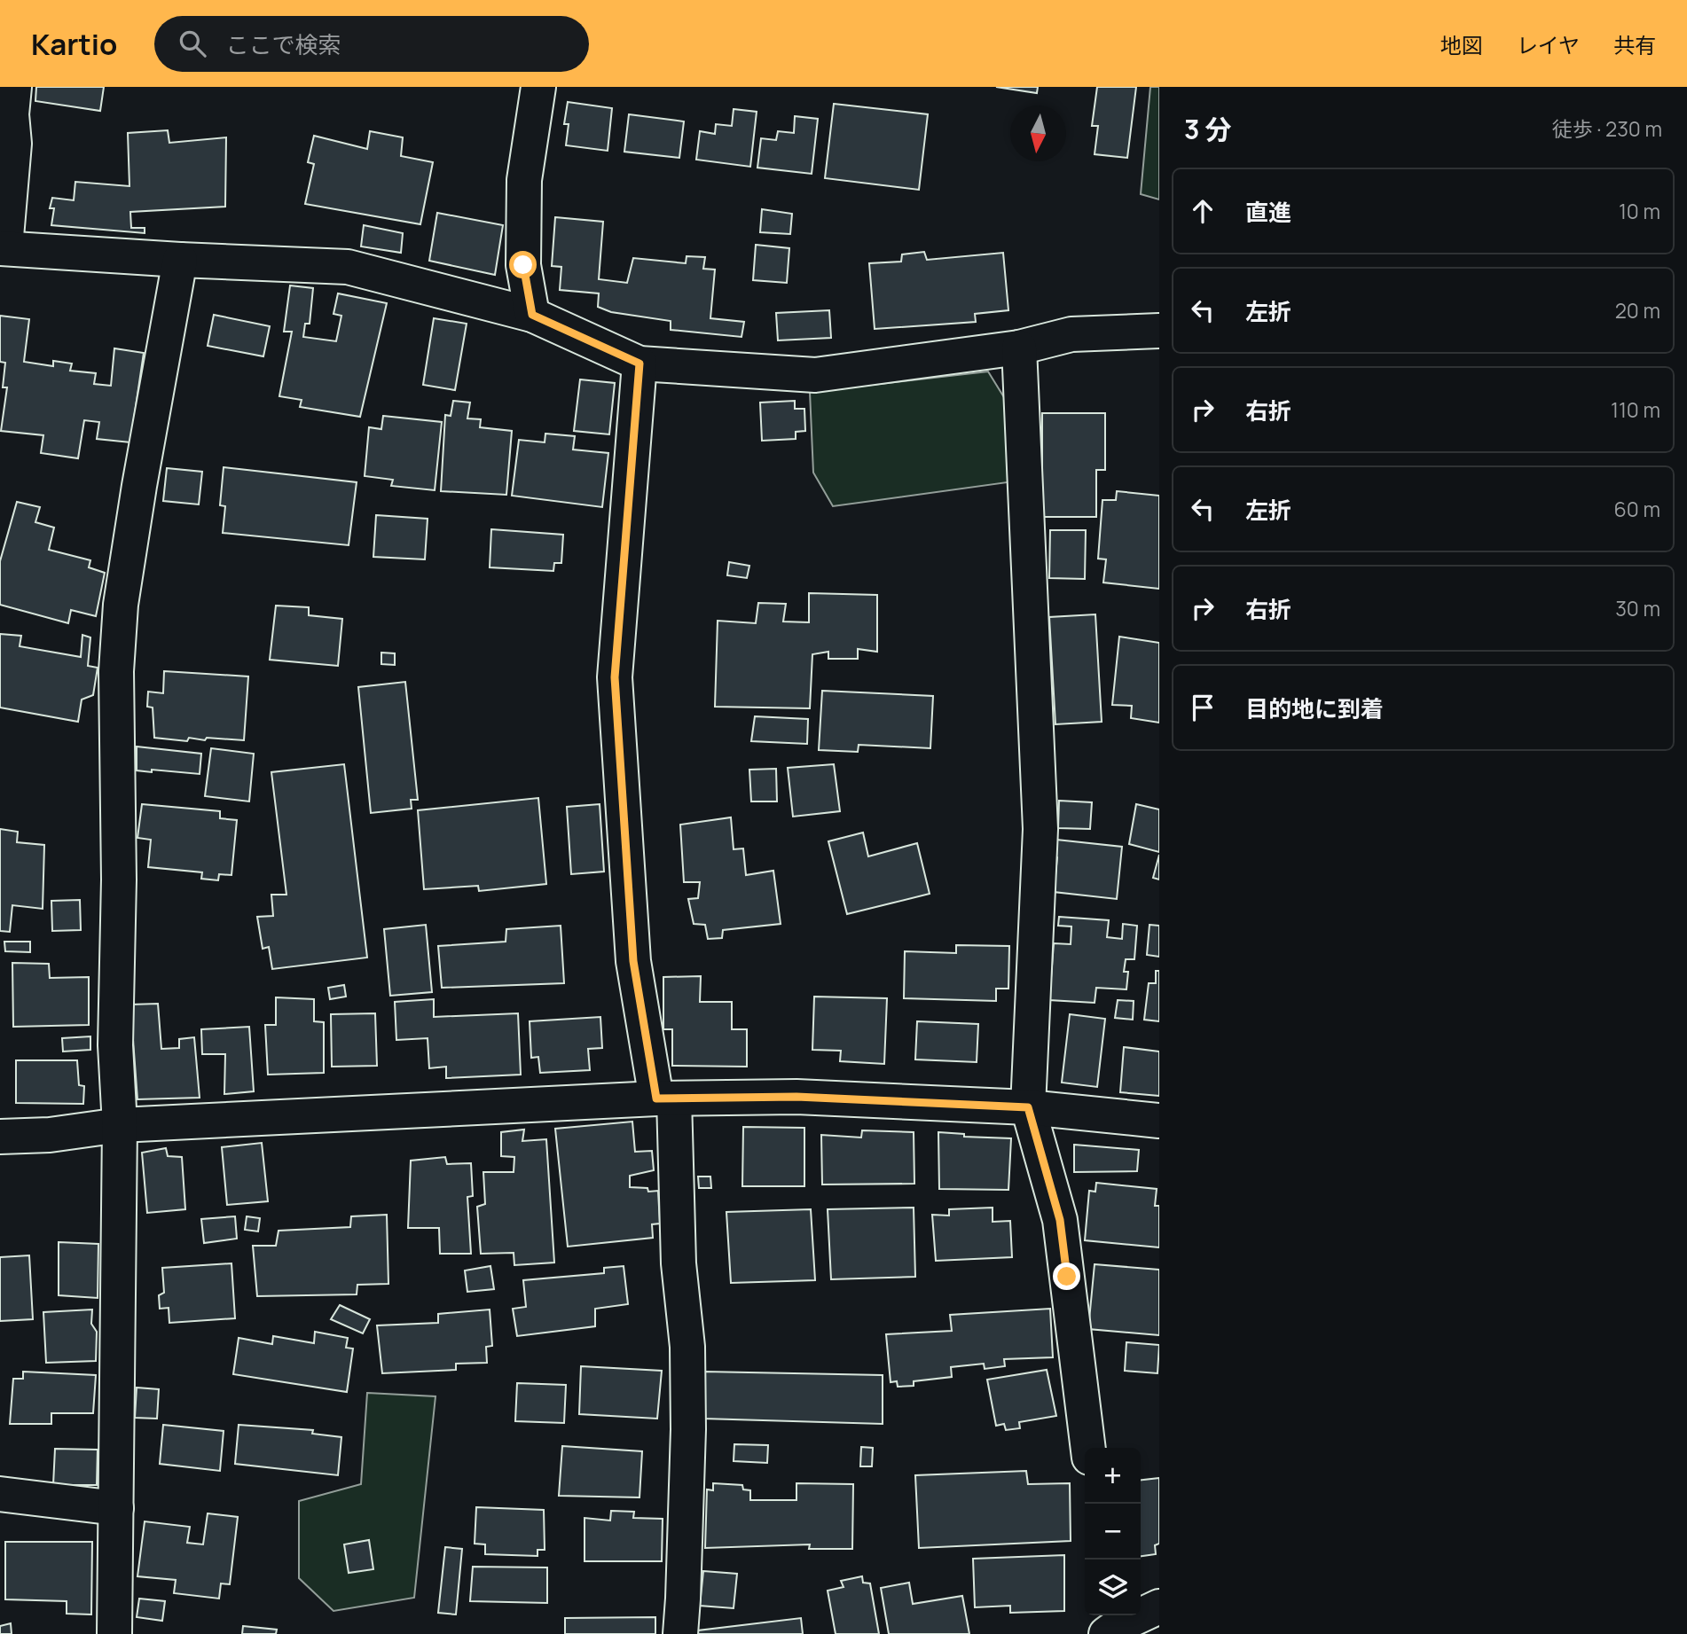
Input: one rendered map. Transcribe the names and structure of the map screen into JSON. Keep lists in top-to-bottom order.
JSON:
{
  "north": "bottom",
  "page": {
    "header": "Kartio",
    "search": "ここで検索",
    "nav": ["地図", "レイヤ", "共有"],
    "heading": ["3 分", "徒歩 · 230 m"],
    "list": [
      ["直進", "10 m"],
      ["左折", "20 m"],
      ["右折", "110 m"],
      ["左折", "60 m"],
      ["右折", "30 m"],
      "目的地に到着"
    ],
    "map_buttons": ["+", "−"]
  }
}
